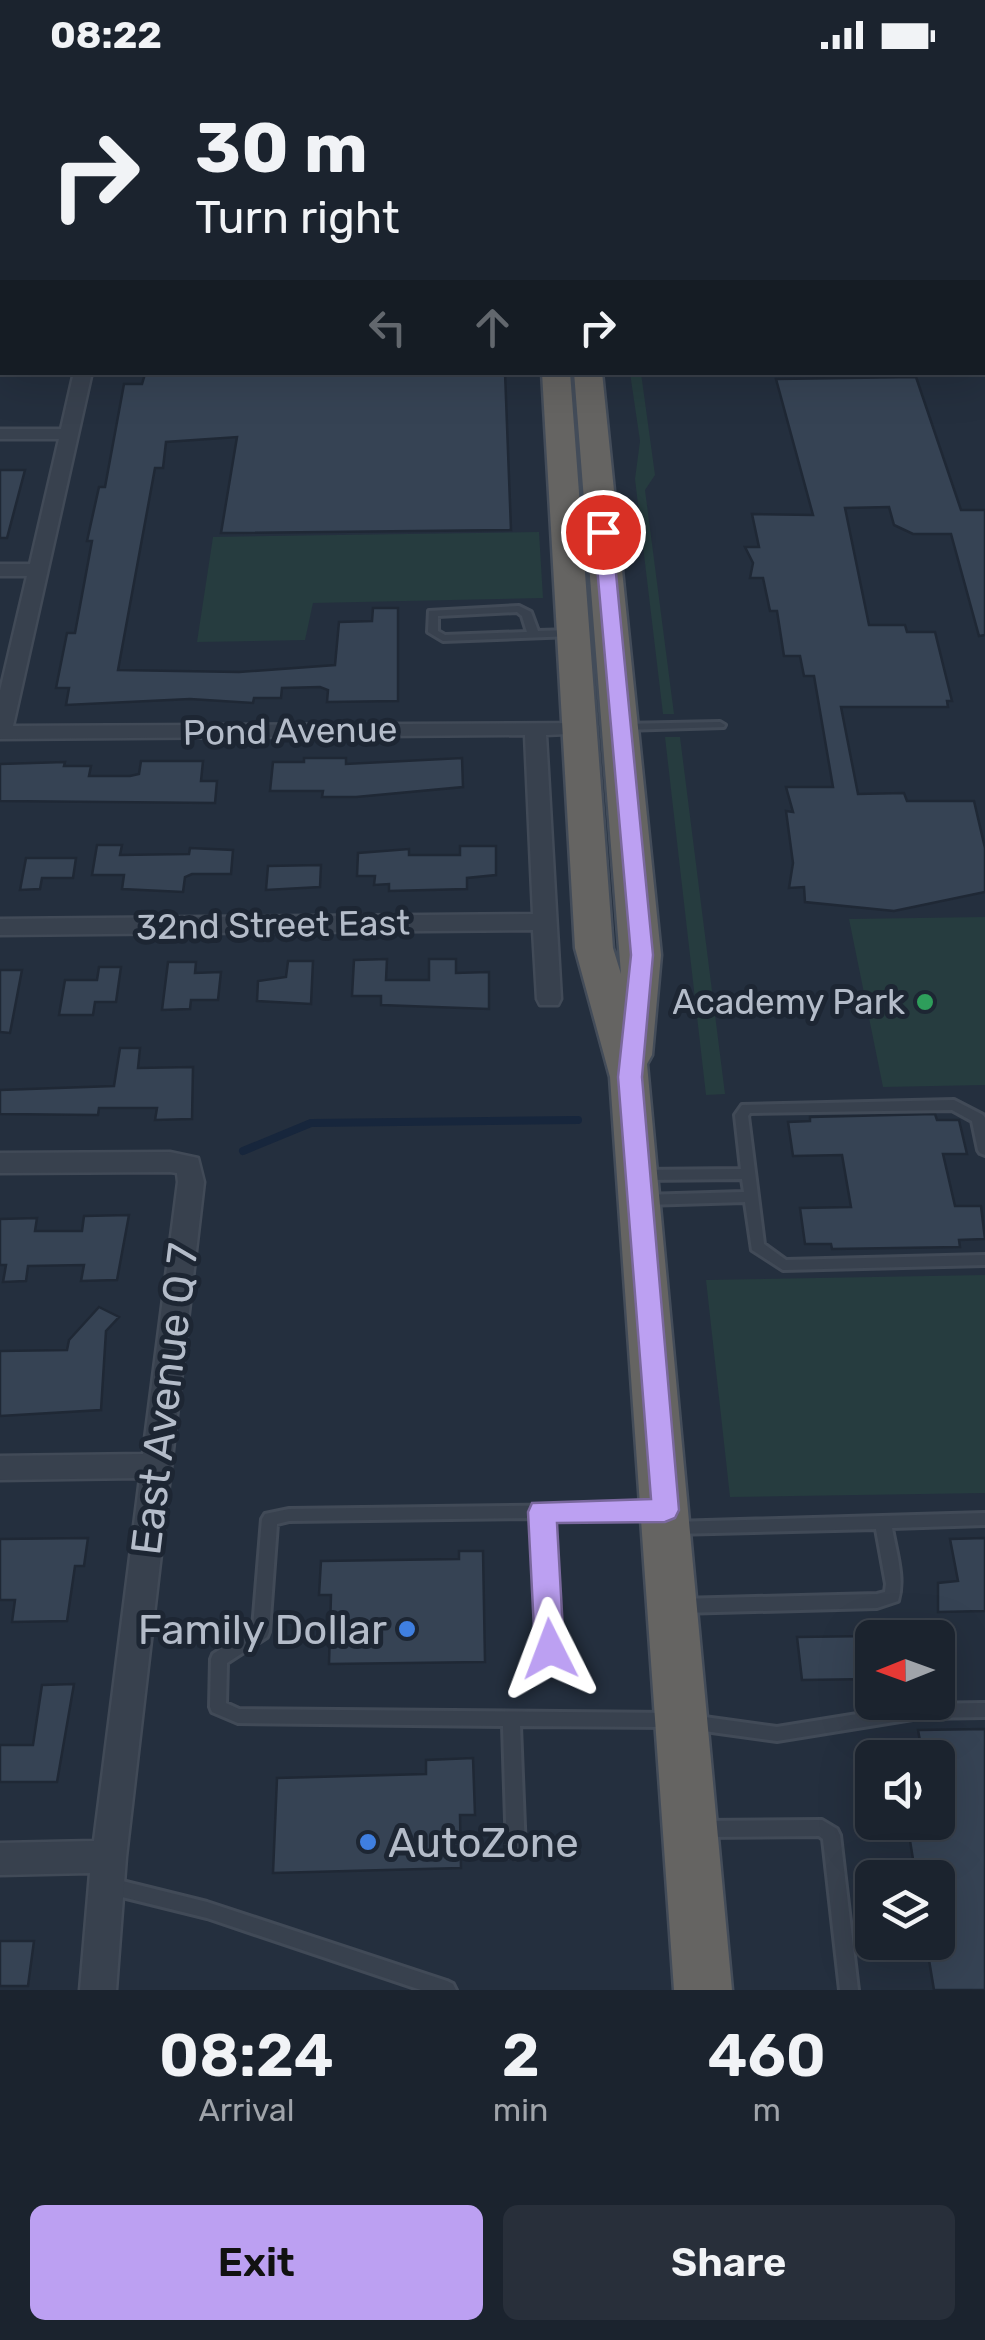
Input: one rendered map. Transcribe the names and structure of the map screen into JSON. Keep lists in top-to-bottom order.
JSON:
{
  "streets": {
    "street": ["Pond Avenue", "32nd Street East", "East Avenue Q 7"]
  },
  "places": ["Academy Park", "Family Dollar", "AutoZone"],
  "north": "left",
  "page": {
    "status": "08:22",
    "turn": ["30 m", "Turn right"],
    "eta": [
      "08:24",
      "Arrival",
      "2",
      "min",
      "460",
      "m"
    ],
    "buttons": ["Exit", "Share"]
  }
}
